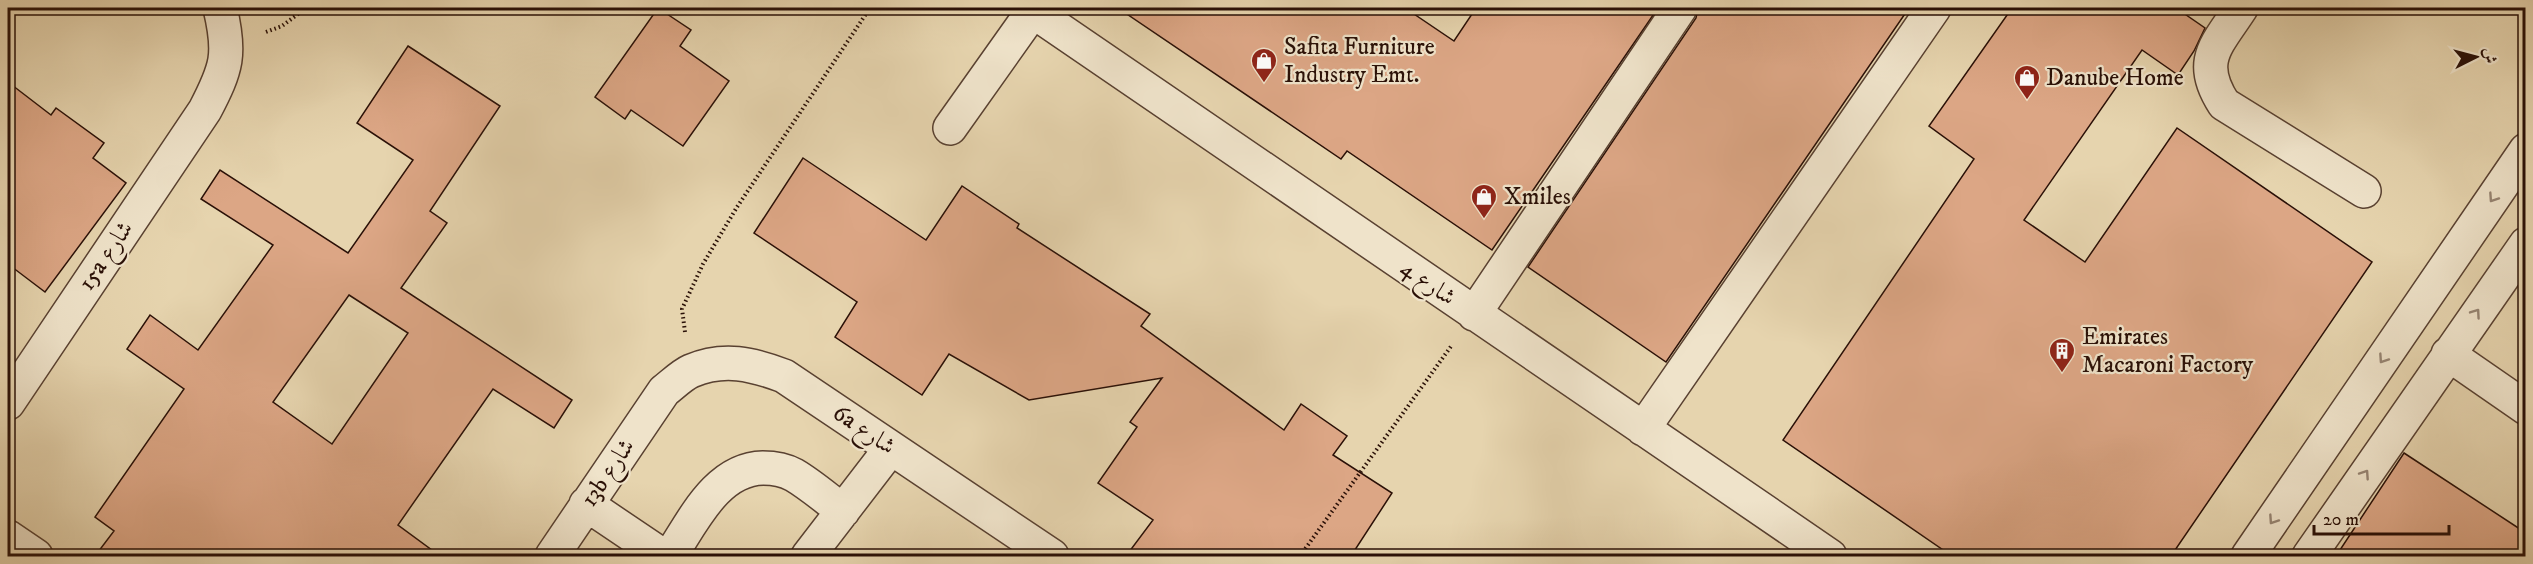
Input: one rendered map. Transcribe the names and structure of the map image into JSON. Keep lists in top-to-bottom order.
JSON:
{
  "streets": {
    "street": [
      "15a شارع",
      "شارع 4",
      "6a شارع",
      "13b شارع"
    ]
  },
  "crossings": [
    ["6a شارع", "13b شارع"]
  ],
  "places": {
    "shop": ["Safita Furniture Industry Emt.", "Danube Home", "Xmiles"],
    "building": ["Emirates Macaroni Factory"]
  },
  "scale_bar": "20 m",
  "north": "right"
}
